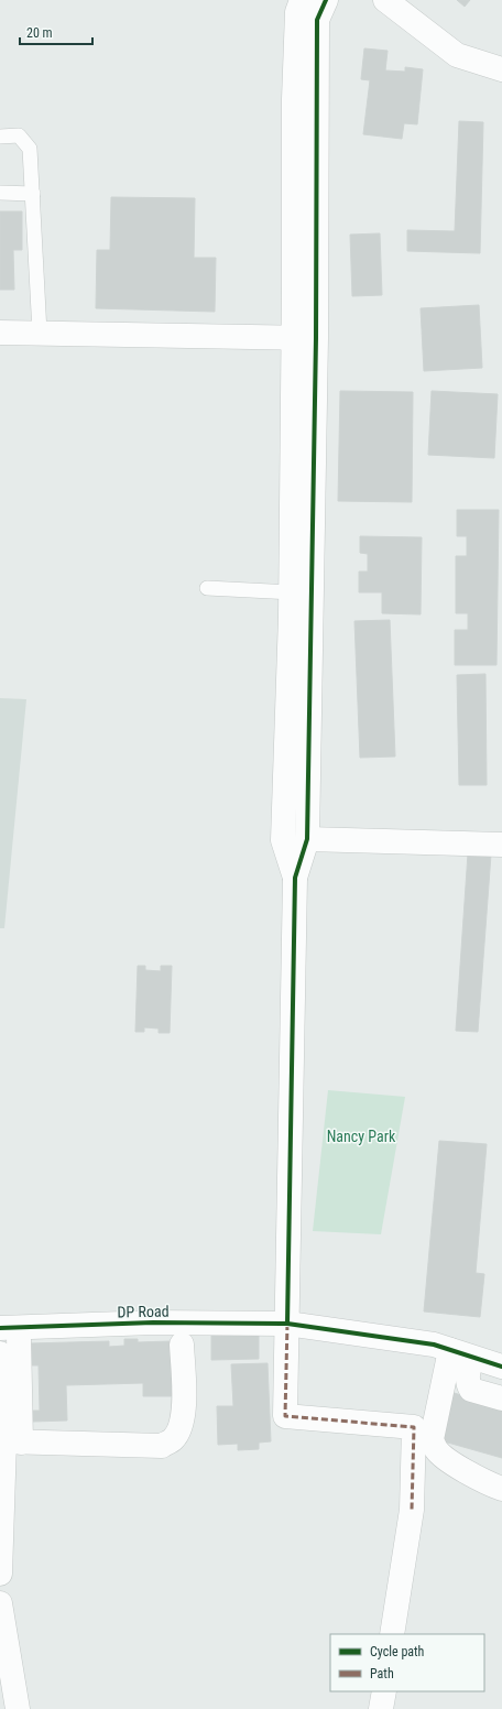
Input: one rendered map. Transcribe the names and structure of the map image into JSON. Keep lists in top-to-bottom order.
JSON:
{
  "streets": {
    "street": ["DP Road"]
  },
  "parks": ["Nancy Park"],
  "legend": ["Cycle path", "Path"],
  "scale_bar": "20 m"
}
